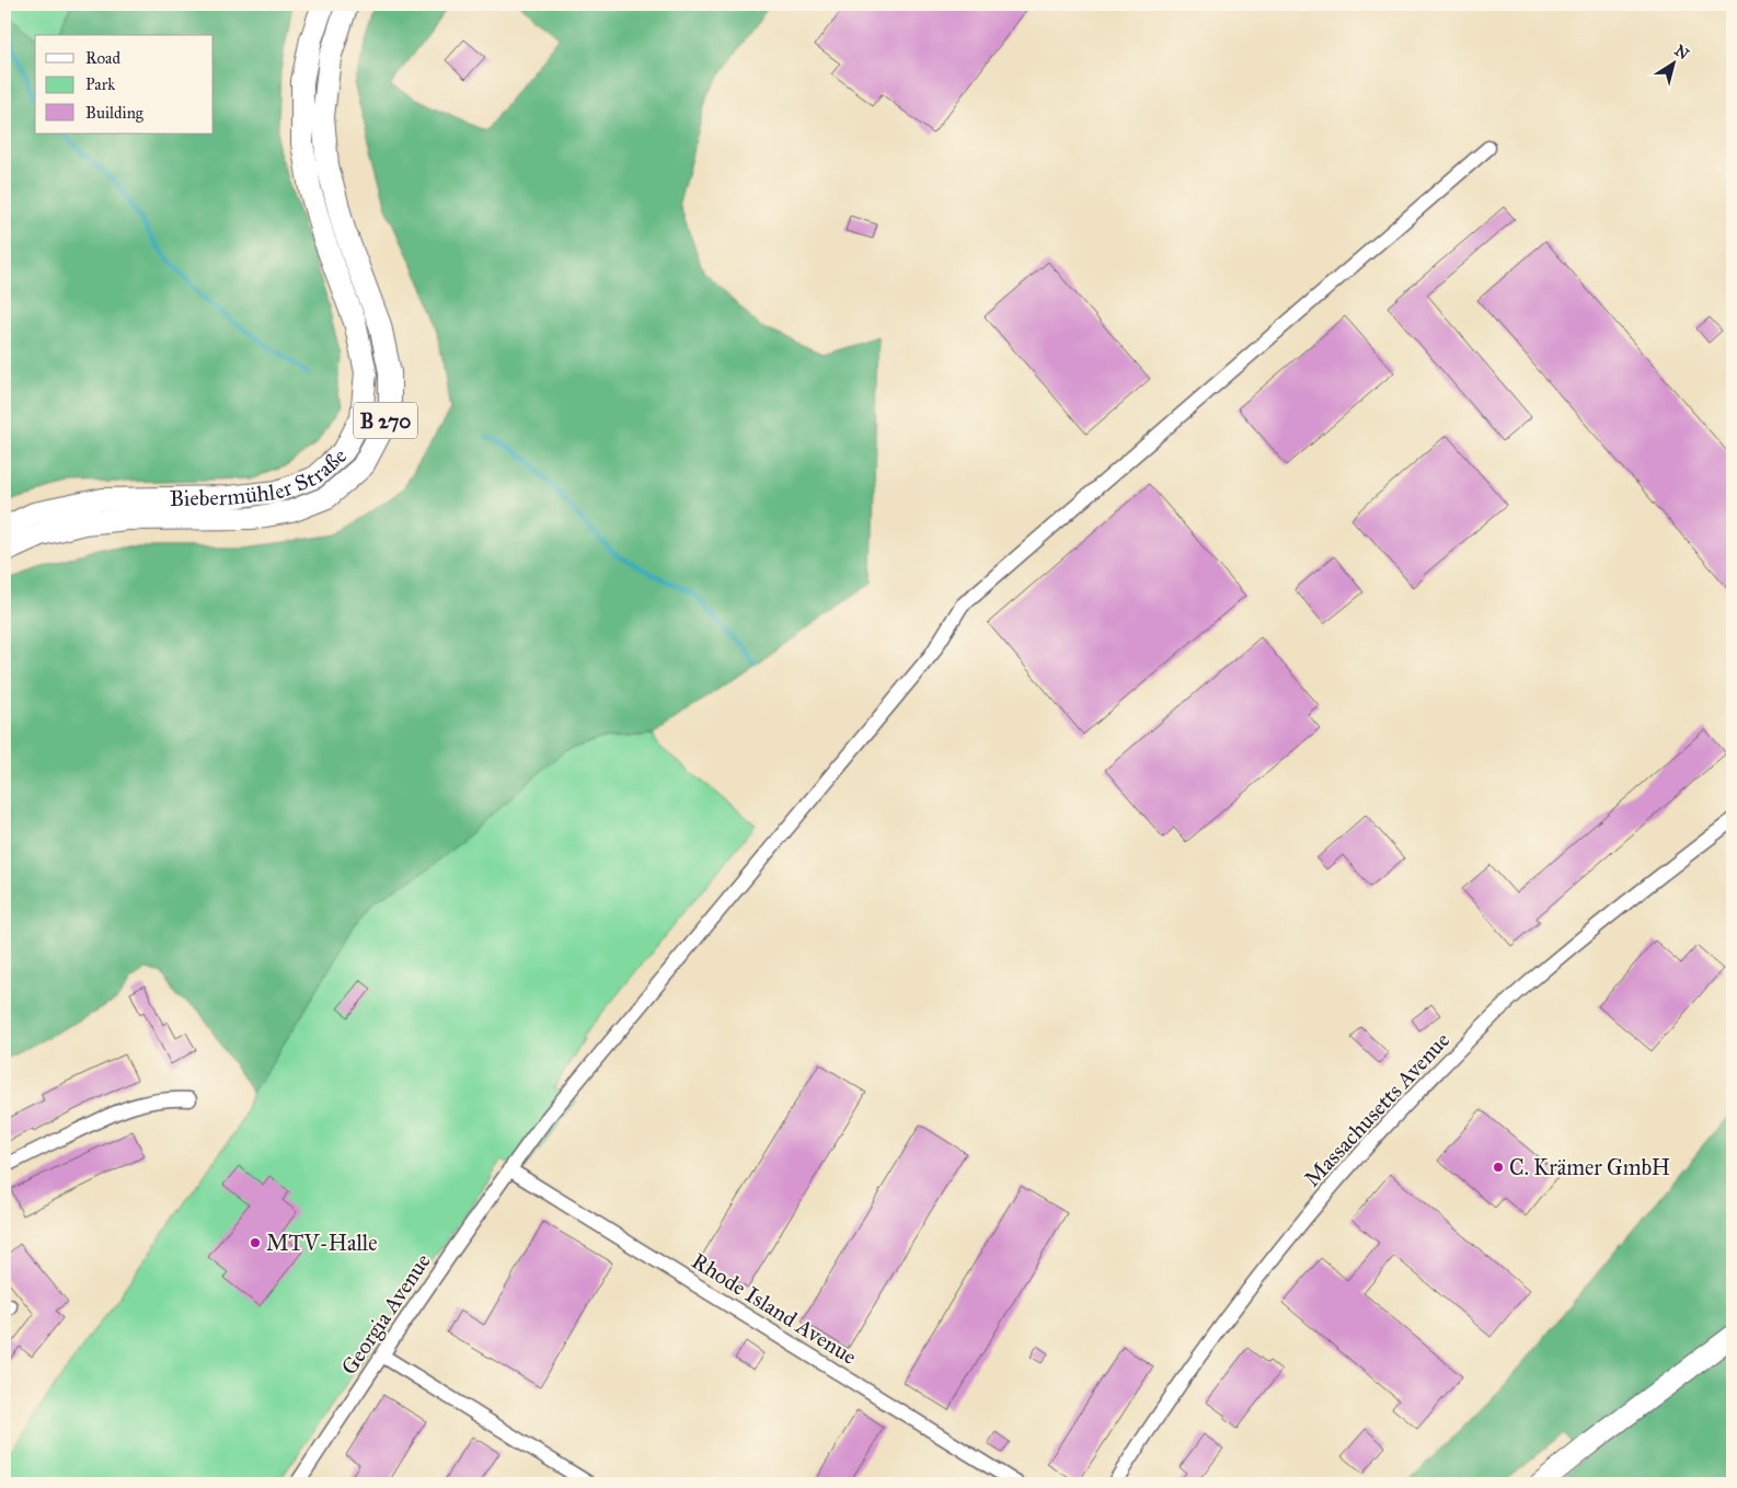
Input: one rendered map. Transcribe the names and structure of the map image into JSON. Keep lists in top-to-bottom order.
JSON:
{
  "streets": {
    "main road": ["B 270", "Biebermühler Straße"],
    "street": ["Massachusetts Avenue", "Rhode Island Avenue", "Georgia Avenue"]
  },
  "crossings": [
    ["Rhode Island Avenue", "Georgia Avenue"]
  ],
  "places": ["C. Krämer GmbH", "MTV-Halle"],
  "legend": ["Road", "Park", "Building"],
  "north": "top right"
}
